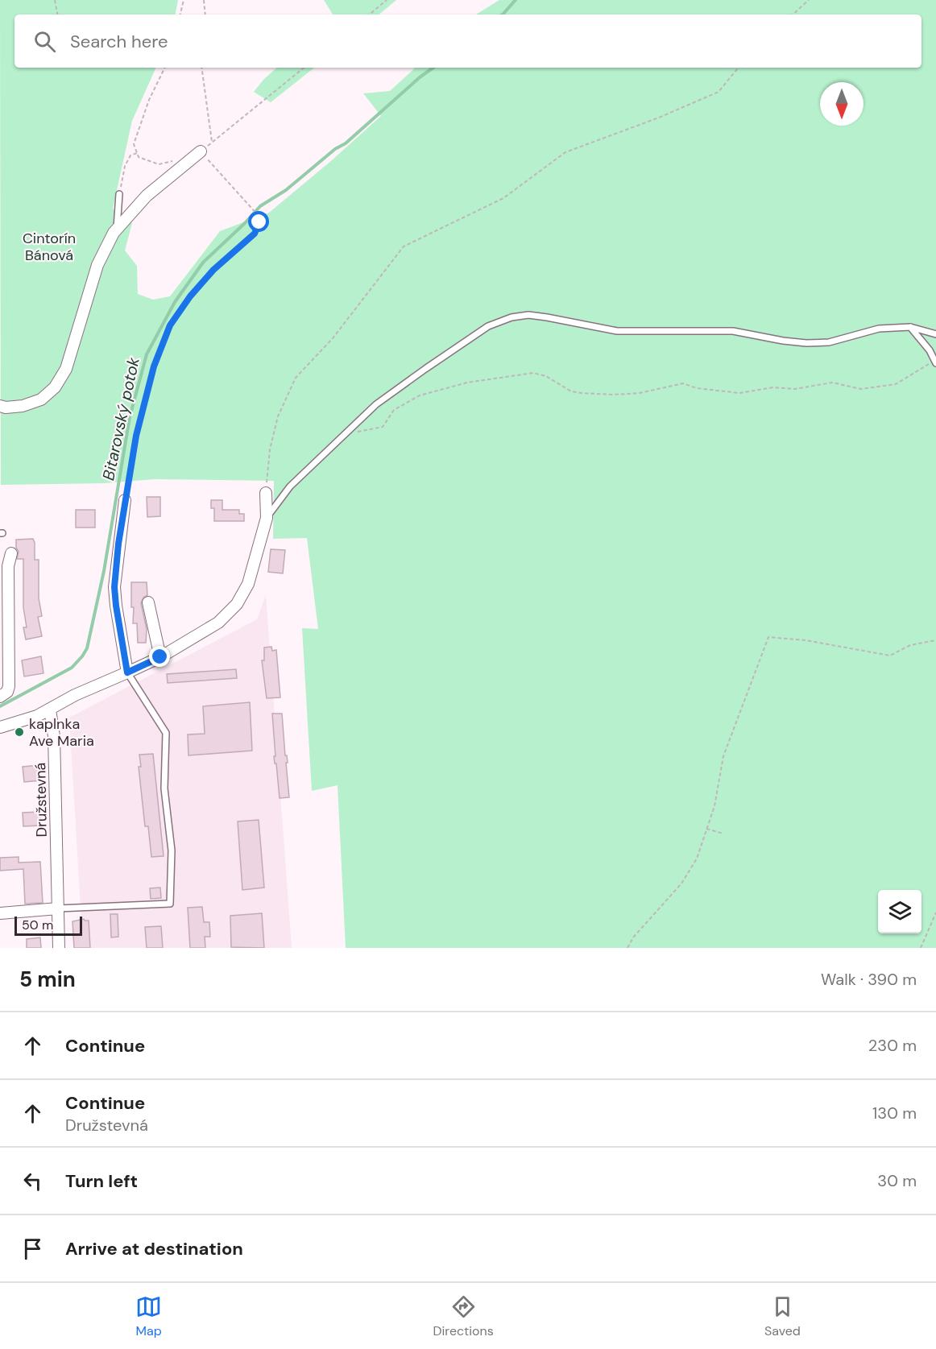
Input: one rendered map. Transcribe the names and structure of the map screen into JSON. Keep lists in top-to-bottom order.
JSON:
{
  "streets": {
    "street": ["Družstevná"]
  },
  "water": ["Bitarovský potok"],
  "parks": ["Cintorín Bánová"],
  "places": ["kaplnka Ave Maria"],
  "scale_bar": "50 m",
  "north": "bottom",
  "page": {
    "search": "Search here",
    "scale": "50 m",
    "heading": ["5 min", "Walk · 390 m"],
    "list": [
      ["Continue", "230 m"],
      ["Continue", "Družstevná", "130 m"],
      ["Turn left", "30 m"],
      "Arrive at destination"
    ],
    "nav": ["Map", "Directions", "Saved"]
  }
}
